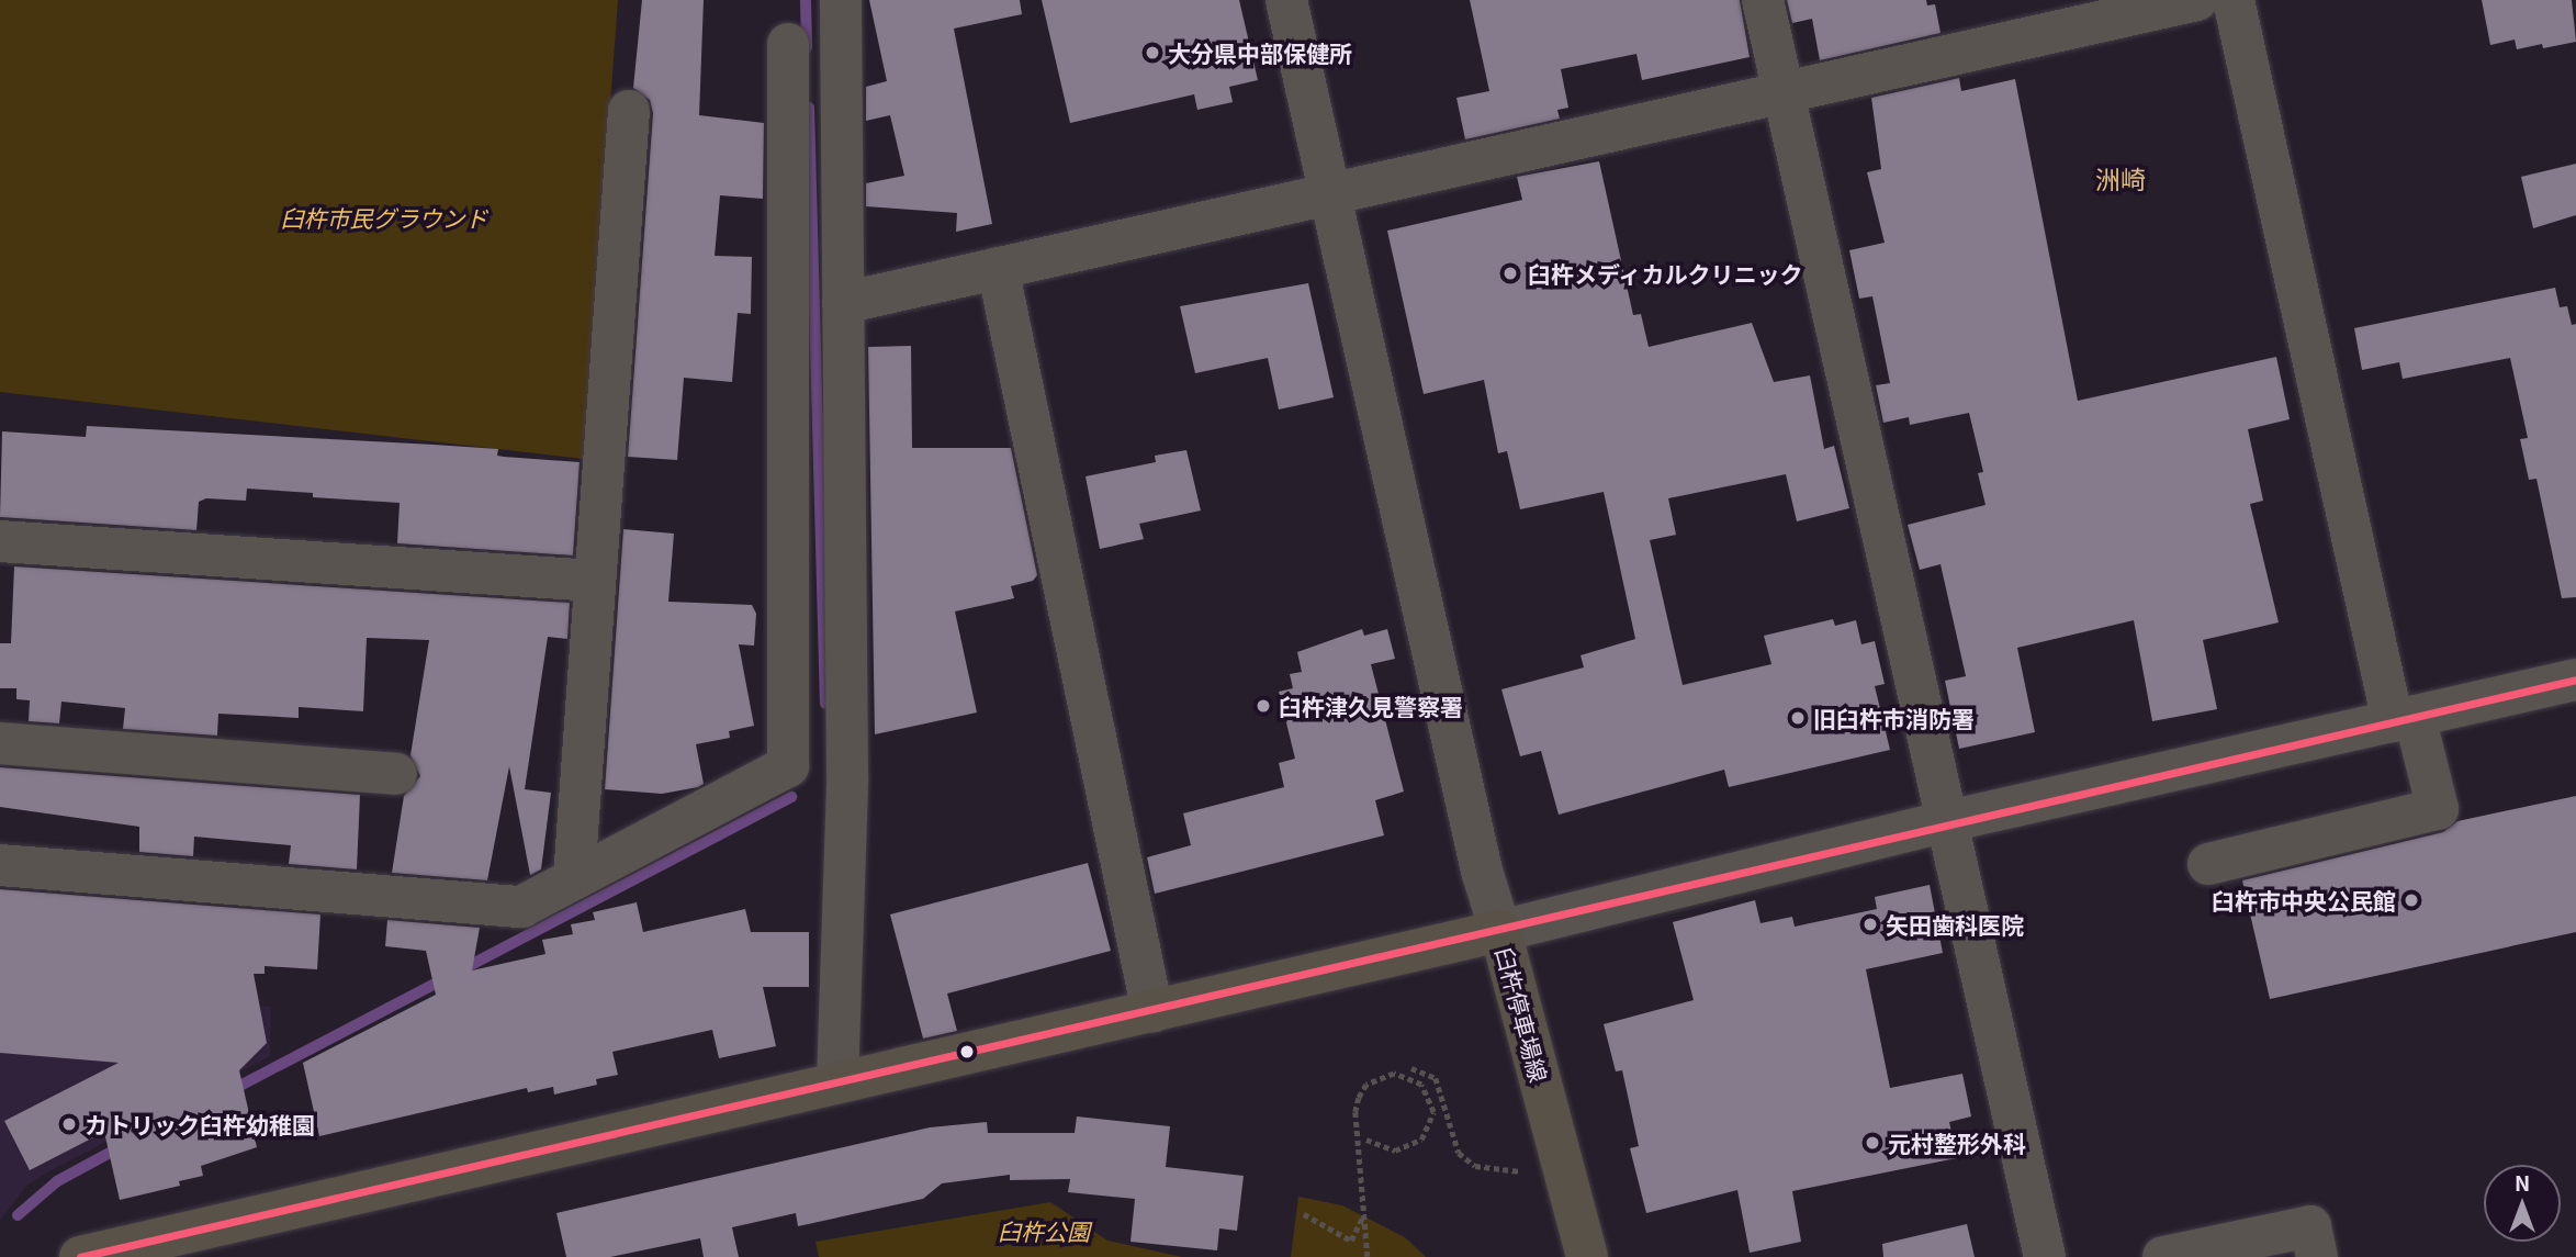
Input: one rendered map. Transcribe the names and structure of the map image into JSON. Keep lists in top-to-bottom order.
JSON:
{
  "streets": {
    "main road": ["臼杵停車場線"]
  },
  "districts": ["洲崎"],
  "parks": ["臼杵市民グラウンド", "臼杵公園"],
  "places": [
    "大分県中部保健所",
    "臼杵メディカルクリニック",
    "臼杵津久見警察署",
    "旧臼杵市消防署",
    "臼杵市中央公民館",
    "矢田歯科医院",
    "カトリック臼杵幼稚園",
    "元村整形外科"
  ],
  "north": "top"
}
